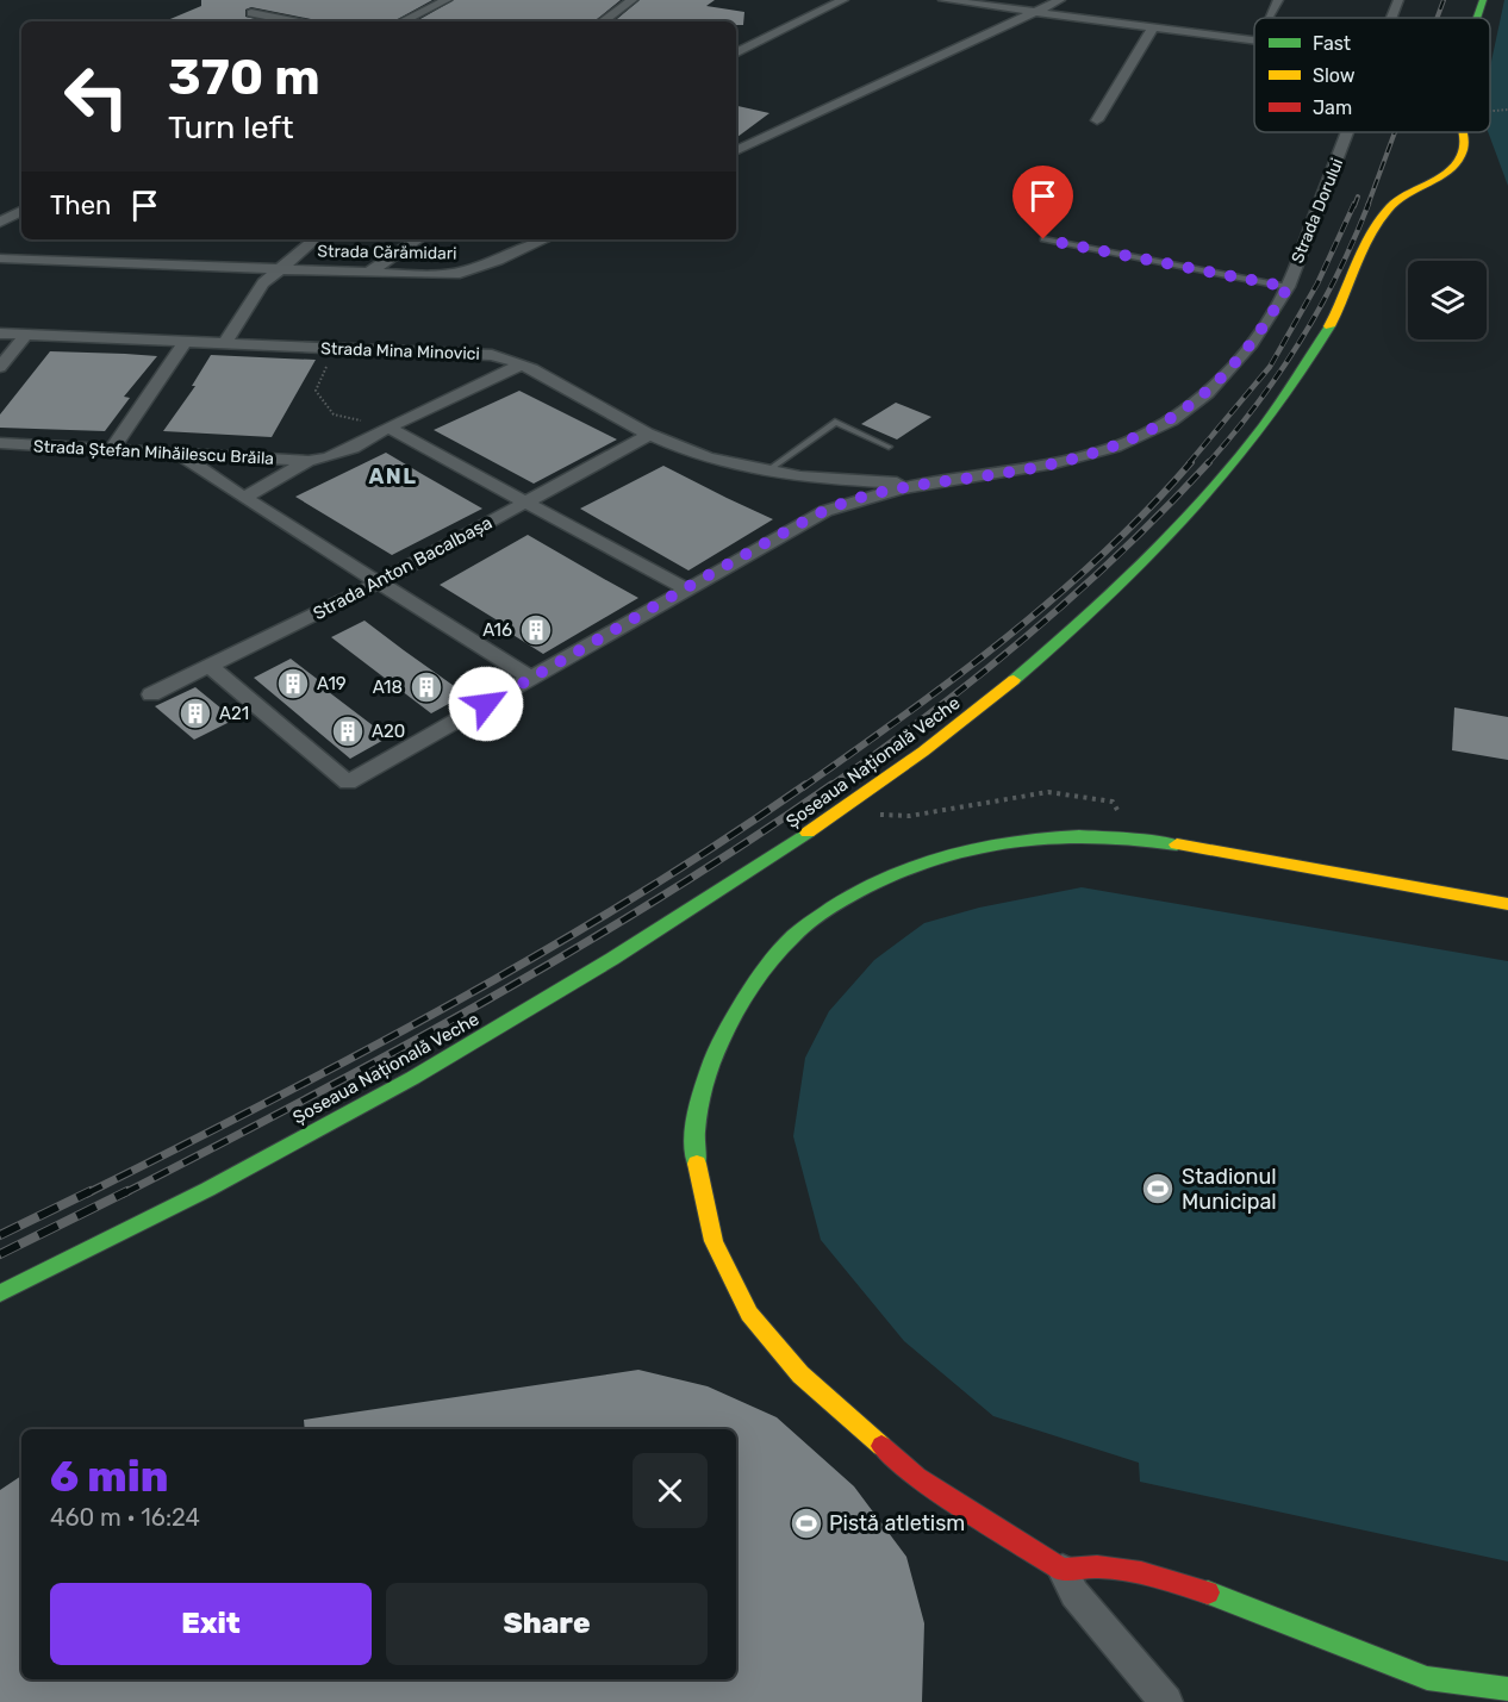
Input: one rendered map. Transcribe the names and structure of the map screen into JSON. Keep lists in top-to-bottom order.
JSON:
{
  "streets": {
    "street": [
      "Strada Dorului",
      "Strada Cărămidari",
      "Strada Mina Minovici",
      "Strada Ștefan Mihăilescu Brăila",
      "Strada Anton Bacalbașa",
      "Șoseaua Națională Veche"
    ]
  },
  "crossings": [
    ["Strada Dorului", "Strada Mina Minovici"],
    ["Strada Dorului", "Strada Anton Bacalbașa"],
    ["Strada Mina Minovici", "Strada Ștefan Mihăilescu Brăila"],
    ["Strada Mina Minovici", "Strada Anton Bacalbașa"]
  ],
  "districts": ["ANL"],
  "places": {
    "building": [
      "A16",
      "A19",
      "A18",
      "A21",
      "A20"
    ],
    "sports": ["Stadionul Municipal", "Pistă atletism"]
  },
  "legend": ["Fast", "Slow", "Jam"],
  "page": {
    "turn": ["370 m", "Turn left"],
    "then": "Then",
    "heading": ["6 min", "460 m · 16:24"],
    "buttons": ["Exit", "Share"]
  }
}
